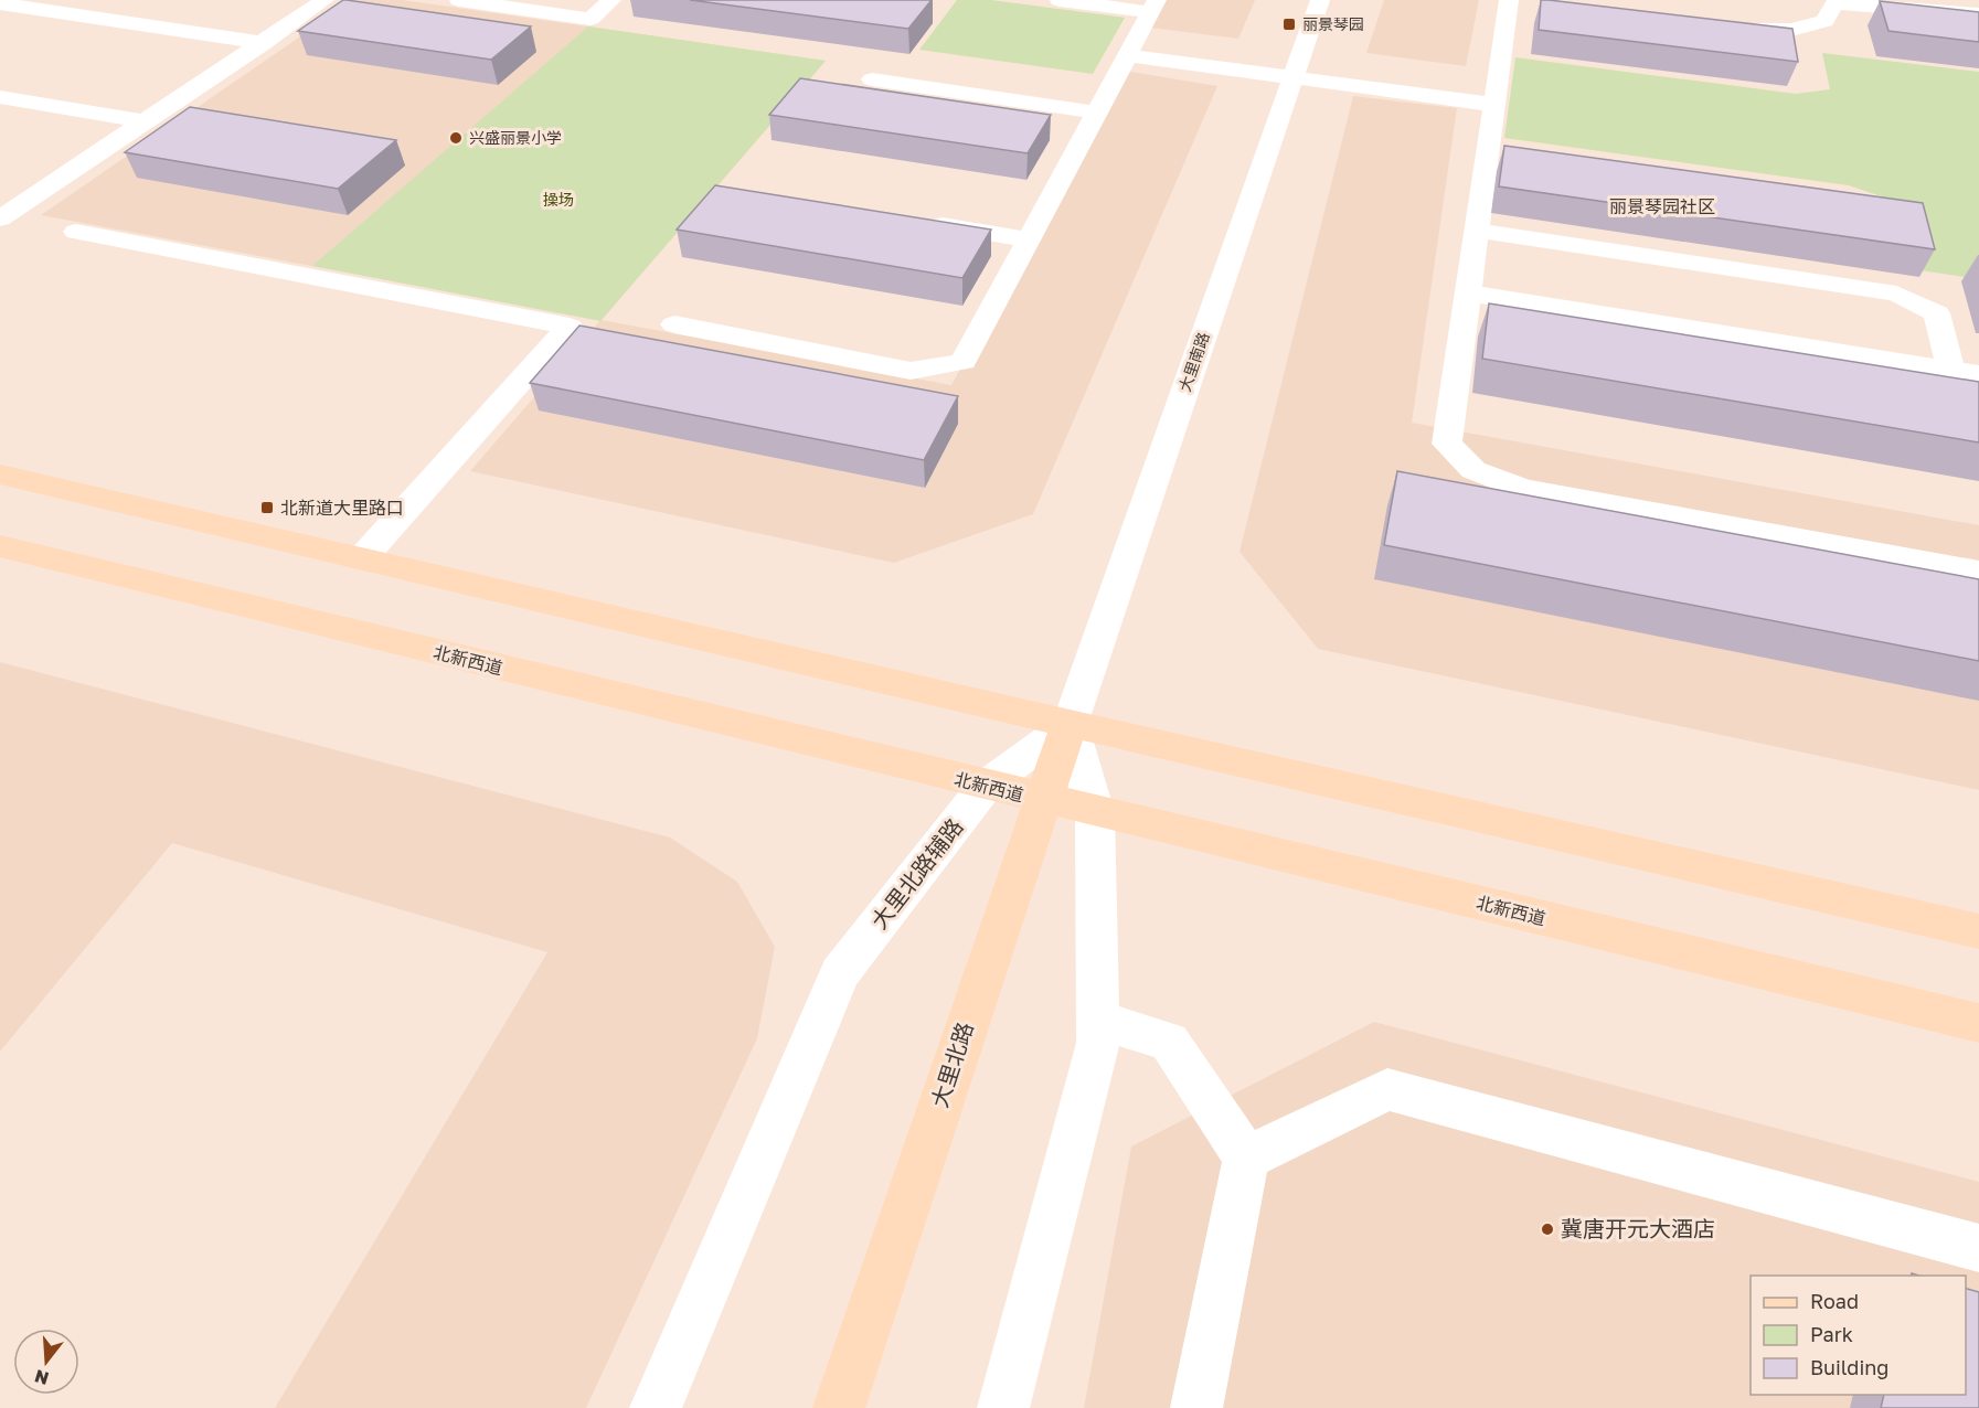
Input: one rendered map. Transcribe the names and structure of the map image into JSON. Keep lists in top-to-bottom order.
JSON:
{
  "streets": {
    "main road": ["北新西道", "大里北路"],
    "street": ["大里南路", "大里北路辅路"]
  },
  "crossings": [
    ["大里南路", "大里北路辅路"],
    ["大里南路", "大里北路"],
    ["北新西道", "大里北路辅路"],
    ["北新西道", "大里北路"],
    ["大里北路辅路", "大里北路"]
  ],
  "districts": ["丽景琴园社区"],
  "parks": ["操场"],
  "places": {
    "transit": ["丽景琴园", "北新道大里路口"],
    "other": ["兴盛丽景小学", "冀唐开元大酒店"]
  },
  "legend": ["Road", "Park", "Building"],
  "north": "bottom"
}
